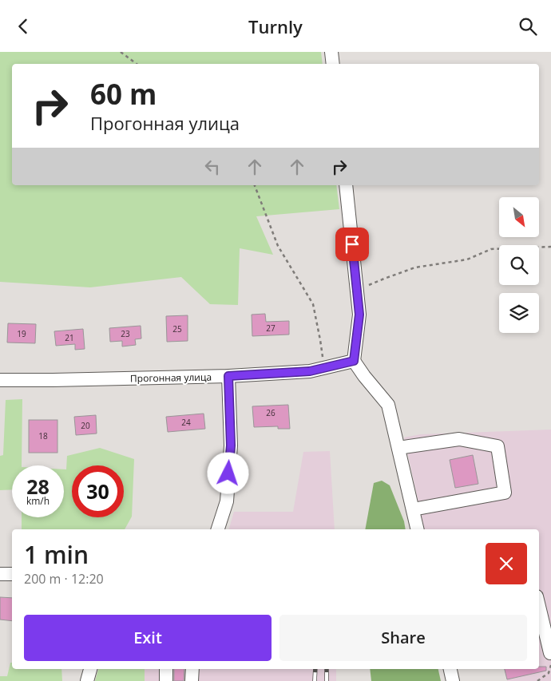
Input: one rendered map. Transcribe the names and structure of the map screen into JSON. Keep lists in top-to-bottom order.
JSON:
{
  "streets": {
    "street": ["Прогонная улица"]
  },
  "house_numbers": [
    "27",
    "25",
    "19",
    "23",
    "21",
    "26",
    "24",
    "20",
    "18"
  ],
  "north": "bottom right",
  "page": {
    "header": "Turnly",
    "turn": ["60 m", "Прогонная улица"],
    "speed": "28 km/h",
    "limit": "30",
    "heading": ["1 min", "200 m · 12:20"],
    "buttons": ["Exit", "Share"]
  }
}
